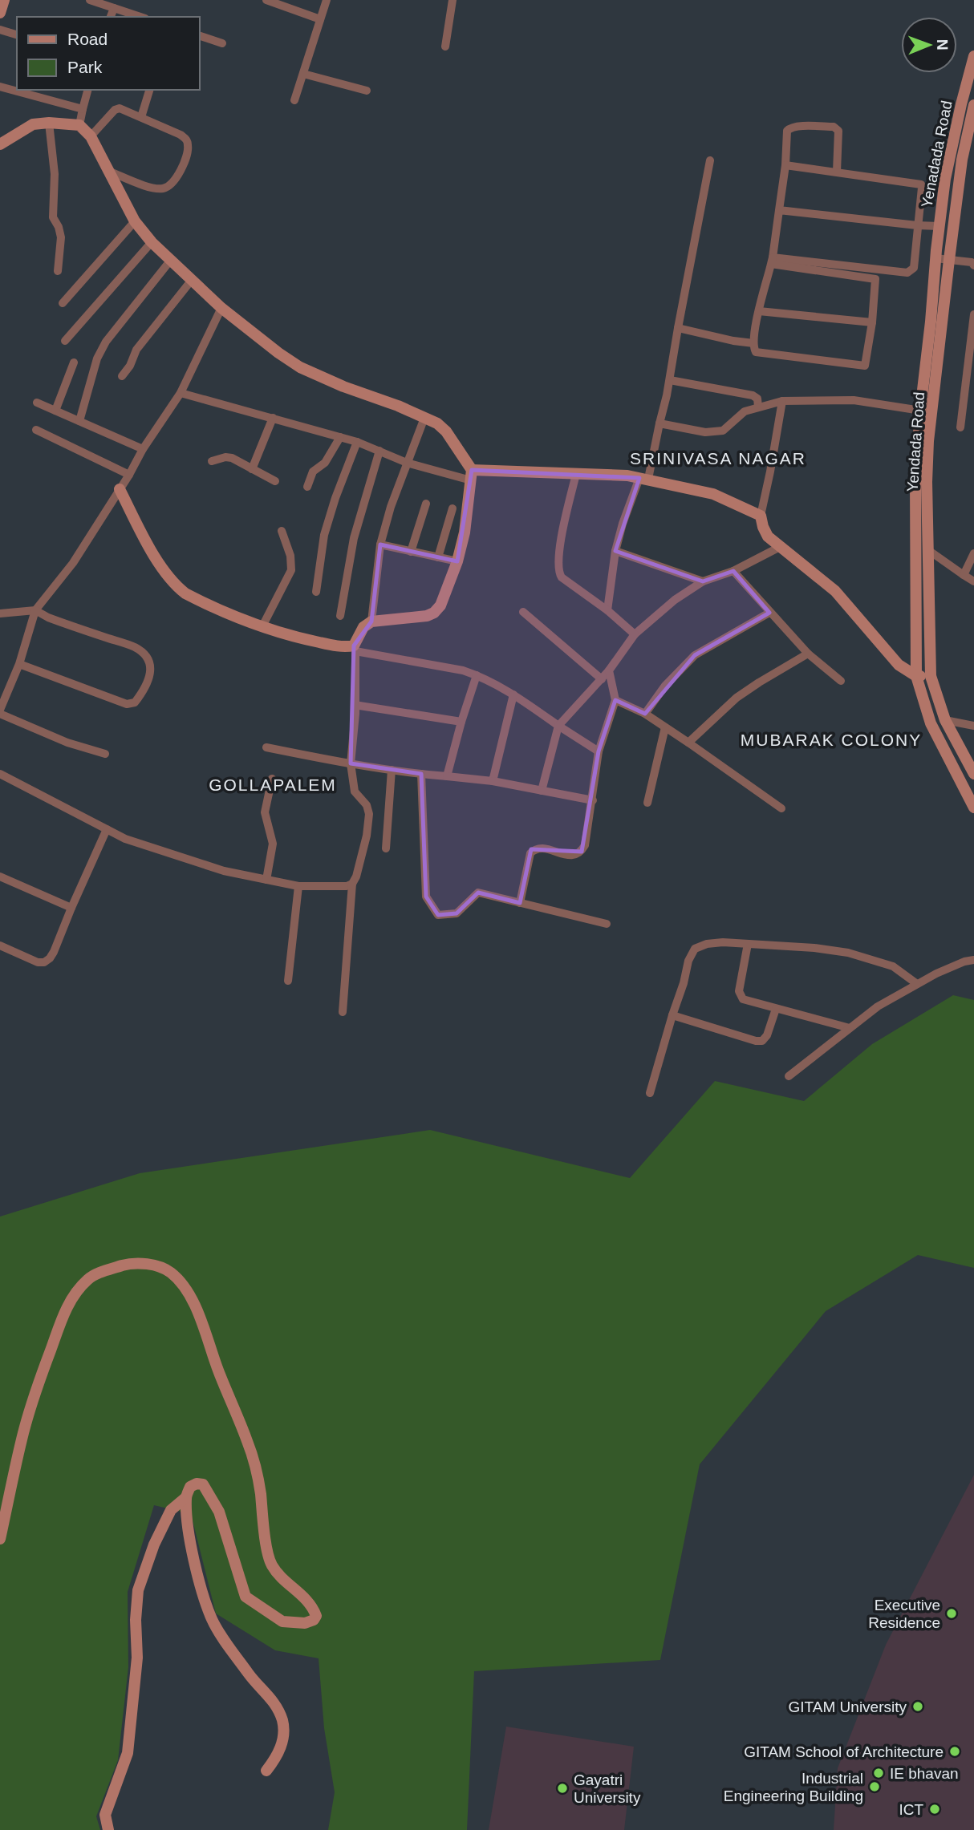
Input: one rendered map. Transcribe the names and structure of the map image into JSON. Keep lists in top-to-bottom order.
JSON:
{
  "streets": {
    "street": ["Yenadada Road", "Yendada Road"]
  },
  "crossings": [
    ["Yenadada Road", "Yendada Road"]
  ],
  "districts": ["SRINIVASA NAGAR", "MUBARAK COLONY", "GOLLAPALEM"],
  "places": [
    "Executive Residence",
    "GITAM University",
    "GITAM School of Architecture",
    "IE bhavan",
    "Industrial Engineering Building",
    "Gayatri University",
    "ICT"
  ],
  "legend": ["Road", "Park"],
  "north": "right"
}
